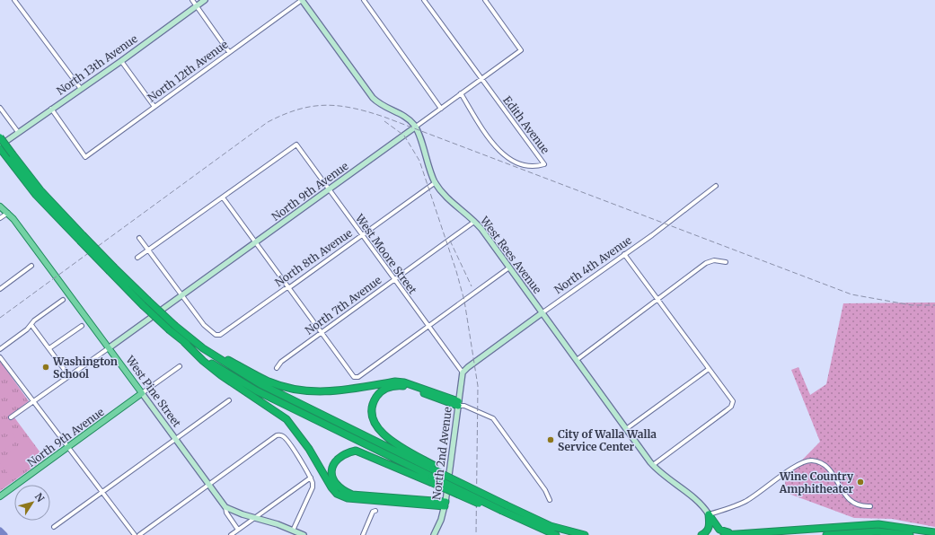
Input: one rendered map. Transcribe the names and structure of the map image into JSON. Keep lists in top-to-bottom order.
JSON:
{
  "streets": {
    "main road": ["North 9th Avenue", "West Pine Street"],
    "street": [
      "North 13th Avenue",
      "North 12th Avenue",
      "Edith Avenue",
      "West Moore Street",
      "West Rees Avenue",
      "North 8th Avenue",
      "North 4th Avenue",
      "North 7th Avenue",
      "North 2nd Avenue"
    ]
  },
  "crossings": [
    ["North 13th Avenue", "North 12th Avenue"],
    ["North 12th Avenue", "West Rees Avenue"],
    ["Edith Avenue", "North 9th Avenue"],
    ["North 9th Avenue", "West Moore Street"],
    ["North 9th Avenue", "West Rees Avenue"],
    ["North 9th Avenue", "North 8th Avenue"],
    ["North 9th Avenue", "West Pine Street"],
    ["West Moore Street", "North 8th Avenue"],
    ["West Moore Street", "North 4th Avenue"],
    ["West Moore Street", "North 7th Avenue"],
    ["West Moore Street", "North 2nd Avenue"],
    ["West Rees Avenue", "North 8th Avenue"],
    ["West Rees Avenue", "North 4th Avenue"],
    ["West Rees Avenue", "North 7th Avenue"],
    ["North 4th Avenue", "North 2nd Avenue"]
  ],
  "places": ["Washington School", "City of Walla Walla Service Center", "Wine Country Amphitheater"],
  "north": "top right"
}
